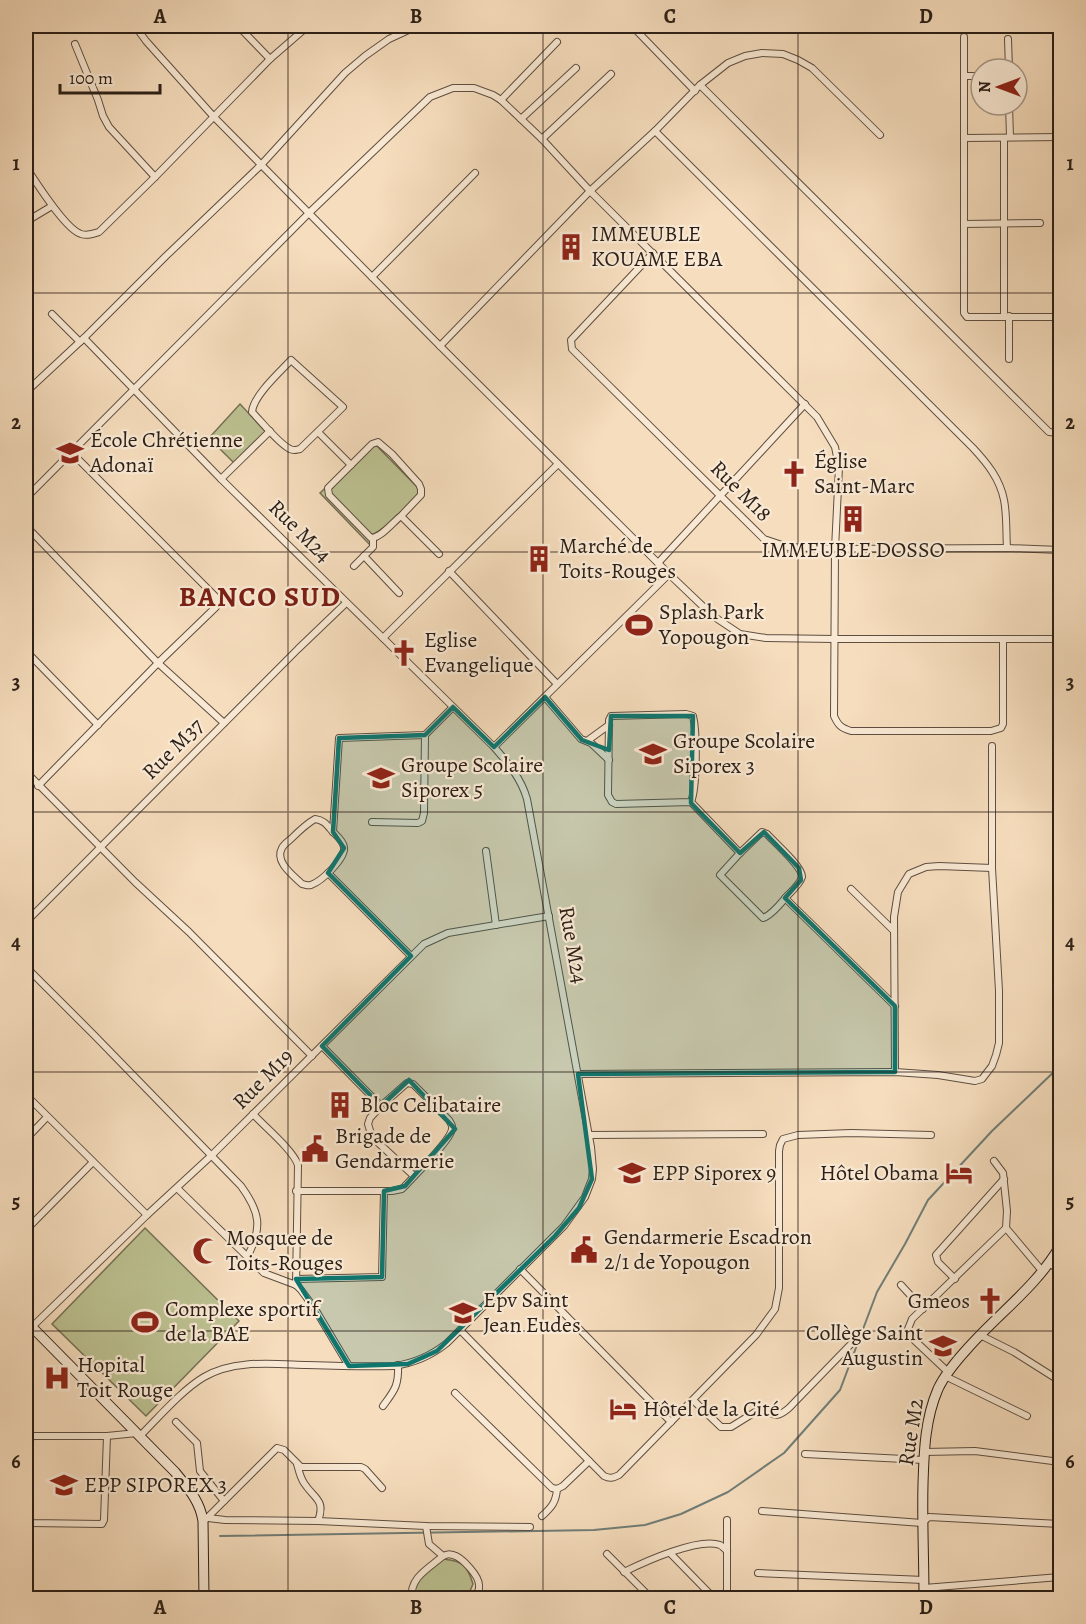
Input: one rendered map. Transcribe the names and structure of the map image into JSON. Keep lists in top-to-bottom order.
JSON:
{
  "streets": {
    "street": [
      "Rue M18",
      "Rue M24",
      "Rue M37",
      "Rue M19",
      "Rue M2"
    ]
  },
  "crossings": [
    ["Rue M24", "Rue M37"],
    ["Rue M24", "Rue M19"]
  ],
  "districts": ["BANCO SUD"],
  "places": {
    "building": [
      "IMMEUBLE KOUAME EBA",
      "IMMEUBLE DOSSO",
      "Marché de Toits-Rouges",
      "Bloc Celibataire"
    ],
    "school or university": [
      "École Chrétienne Adonaï",
      "Groupe Scolaire Siporex 3",
      "Groupe Scolaire Siporex 5",
      "EPP Siporex 9",
      "Epv Saint Jean Eudes",
      "Collège Saint Augustin",
      "EPP SIPOREX 3"
    ],
    "church": ["Église Saint-Marc", "Eglise Evangelique", "Gmeos"],
    "sports": ["Splash Park Yopougon", "Complexe sportif de la BAE"],
    "public building": ["Brigade de Gendarmerie", "Gendarmerie Escadron 2/1 de Yopougon"],
    "hotel": ["Hôtel Obama", "Hôtel de la Cité"],
    "mosque": ["Mosquee de Toits-Rouges"],
    "hospital": ["Hopital Toit Rouge"]
  },
  "scale_bar": "100 m",
  "north": "left",
  "grid": {
    "columns": [
      "A",
      "B",
      "C",
      "D"
    ],
    "rows": [
      "1",
      "2",
      "3",
      "4",
      "5",
      "6"
    ]
  }
}
